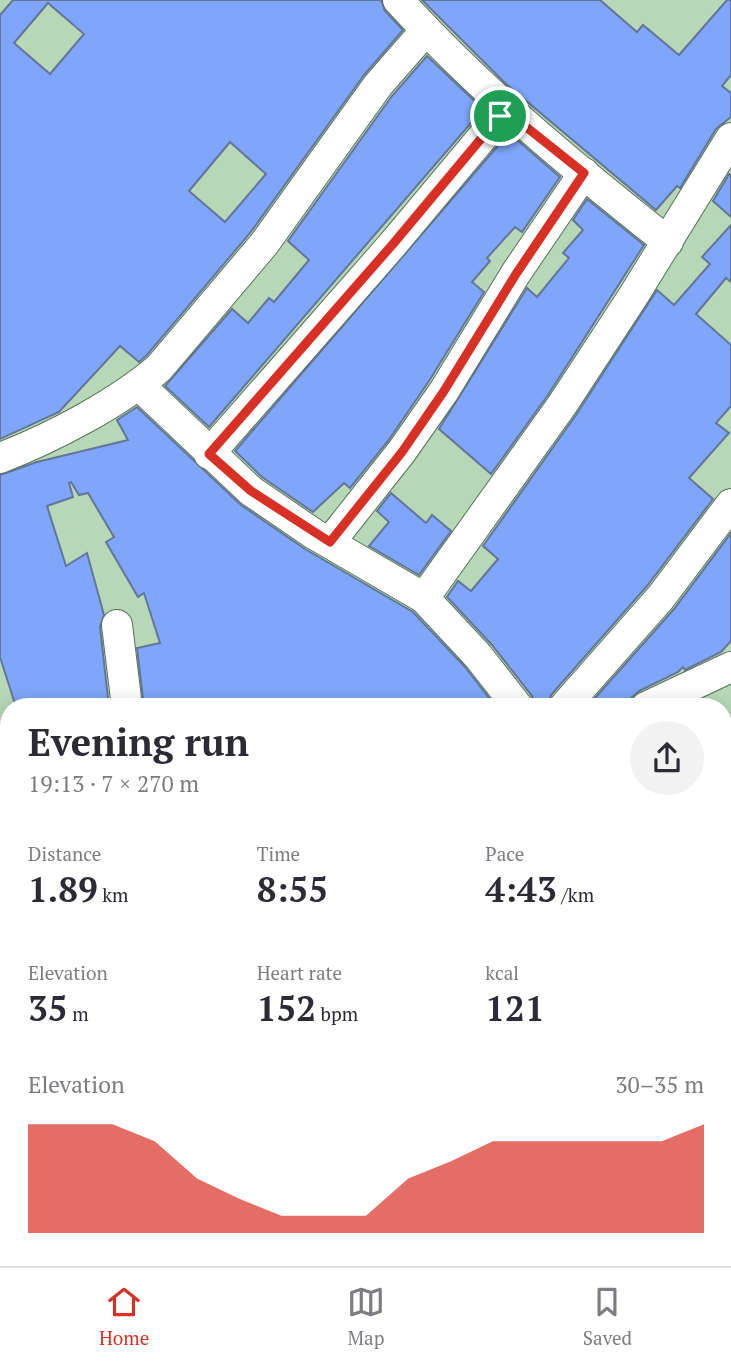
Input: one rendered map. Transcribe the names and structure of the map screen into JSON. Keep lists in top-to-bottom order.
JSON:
{
  "page": {
    "heading": ["Evening run", "19:13 · 7 × 270 m"],
    "stats": [
      ["Distance", "1.89 km"],
      ["Time", "8:55"],
      ["Pace", "4:43 /km"],
      ["Elevation", "35 m"],
      ["Heart rate", "152 bpm"],
      ["kcal", "121"]
    ],
    "chart": ["Elevation", "30–35 m"],
    "tabs": ["Home", "Map", "Saved"]
  }
}
